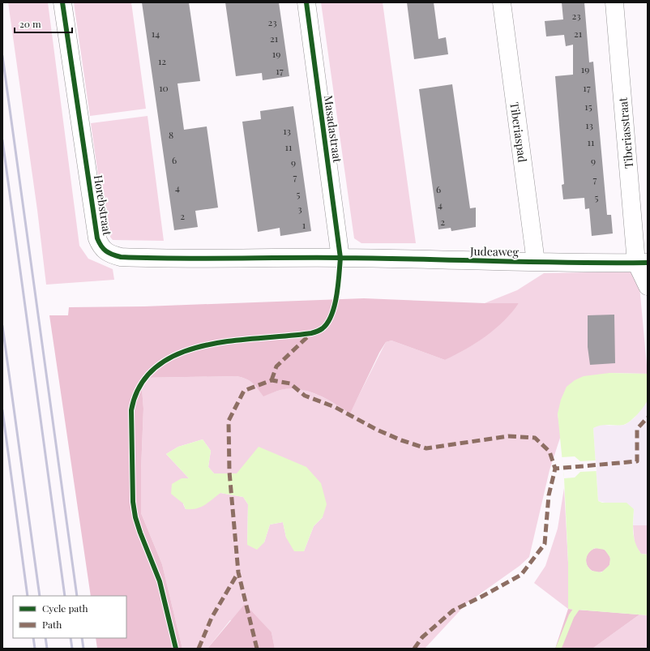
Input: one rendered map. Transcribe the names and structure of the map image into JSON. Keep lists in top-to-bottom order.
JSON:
{
  "streets": {
    "street": [
      "Masadastraat",
      "Tiberiaspad",
      "Tiberiasstraat",
      "Horebstraat",
      "Judeaweg"
    ]
  },
  "crossings": [
    ["Masadastraat", "Horebstraat"],
    ["Masadastraat", "Judeaweg"],
    ["Tiberiaspad", "Judeaweg"],
    ["Tiberiasstraat", "Judeaweg"],
    ["Horebstraat", "Judeaweg"]
  ],
  "house_numbers": [
    "23",
    "23",
    "14",
    "21",
    "21",
    "19",
    "12",
    "19",
    "17",
    "10",
    "17",
    "15",
    "13",
    "13",
    "8",
    "11",
    "11",
    "6",
    "9",
    "9",
    "7",
    "7",
    "4",
    "6",
    "5",
    "5",
    "4",
    "3",
    "2",
    "2",
    "1"
  ],
  "legend": ["Cycle path", "Path"],
  "scale_bar": "20 m"
}
